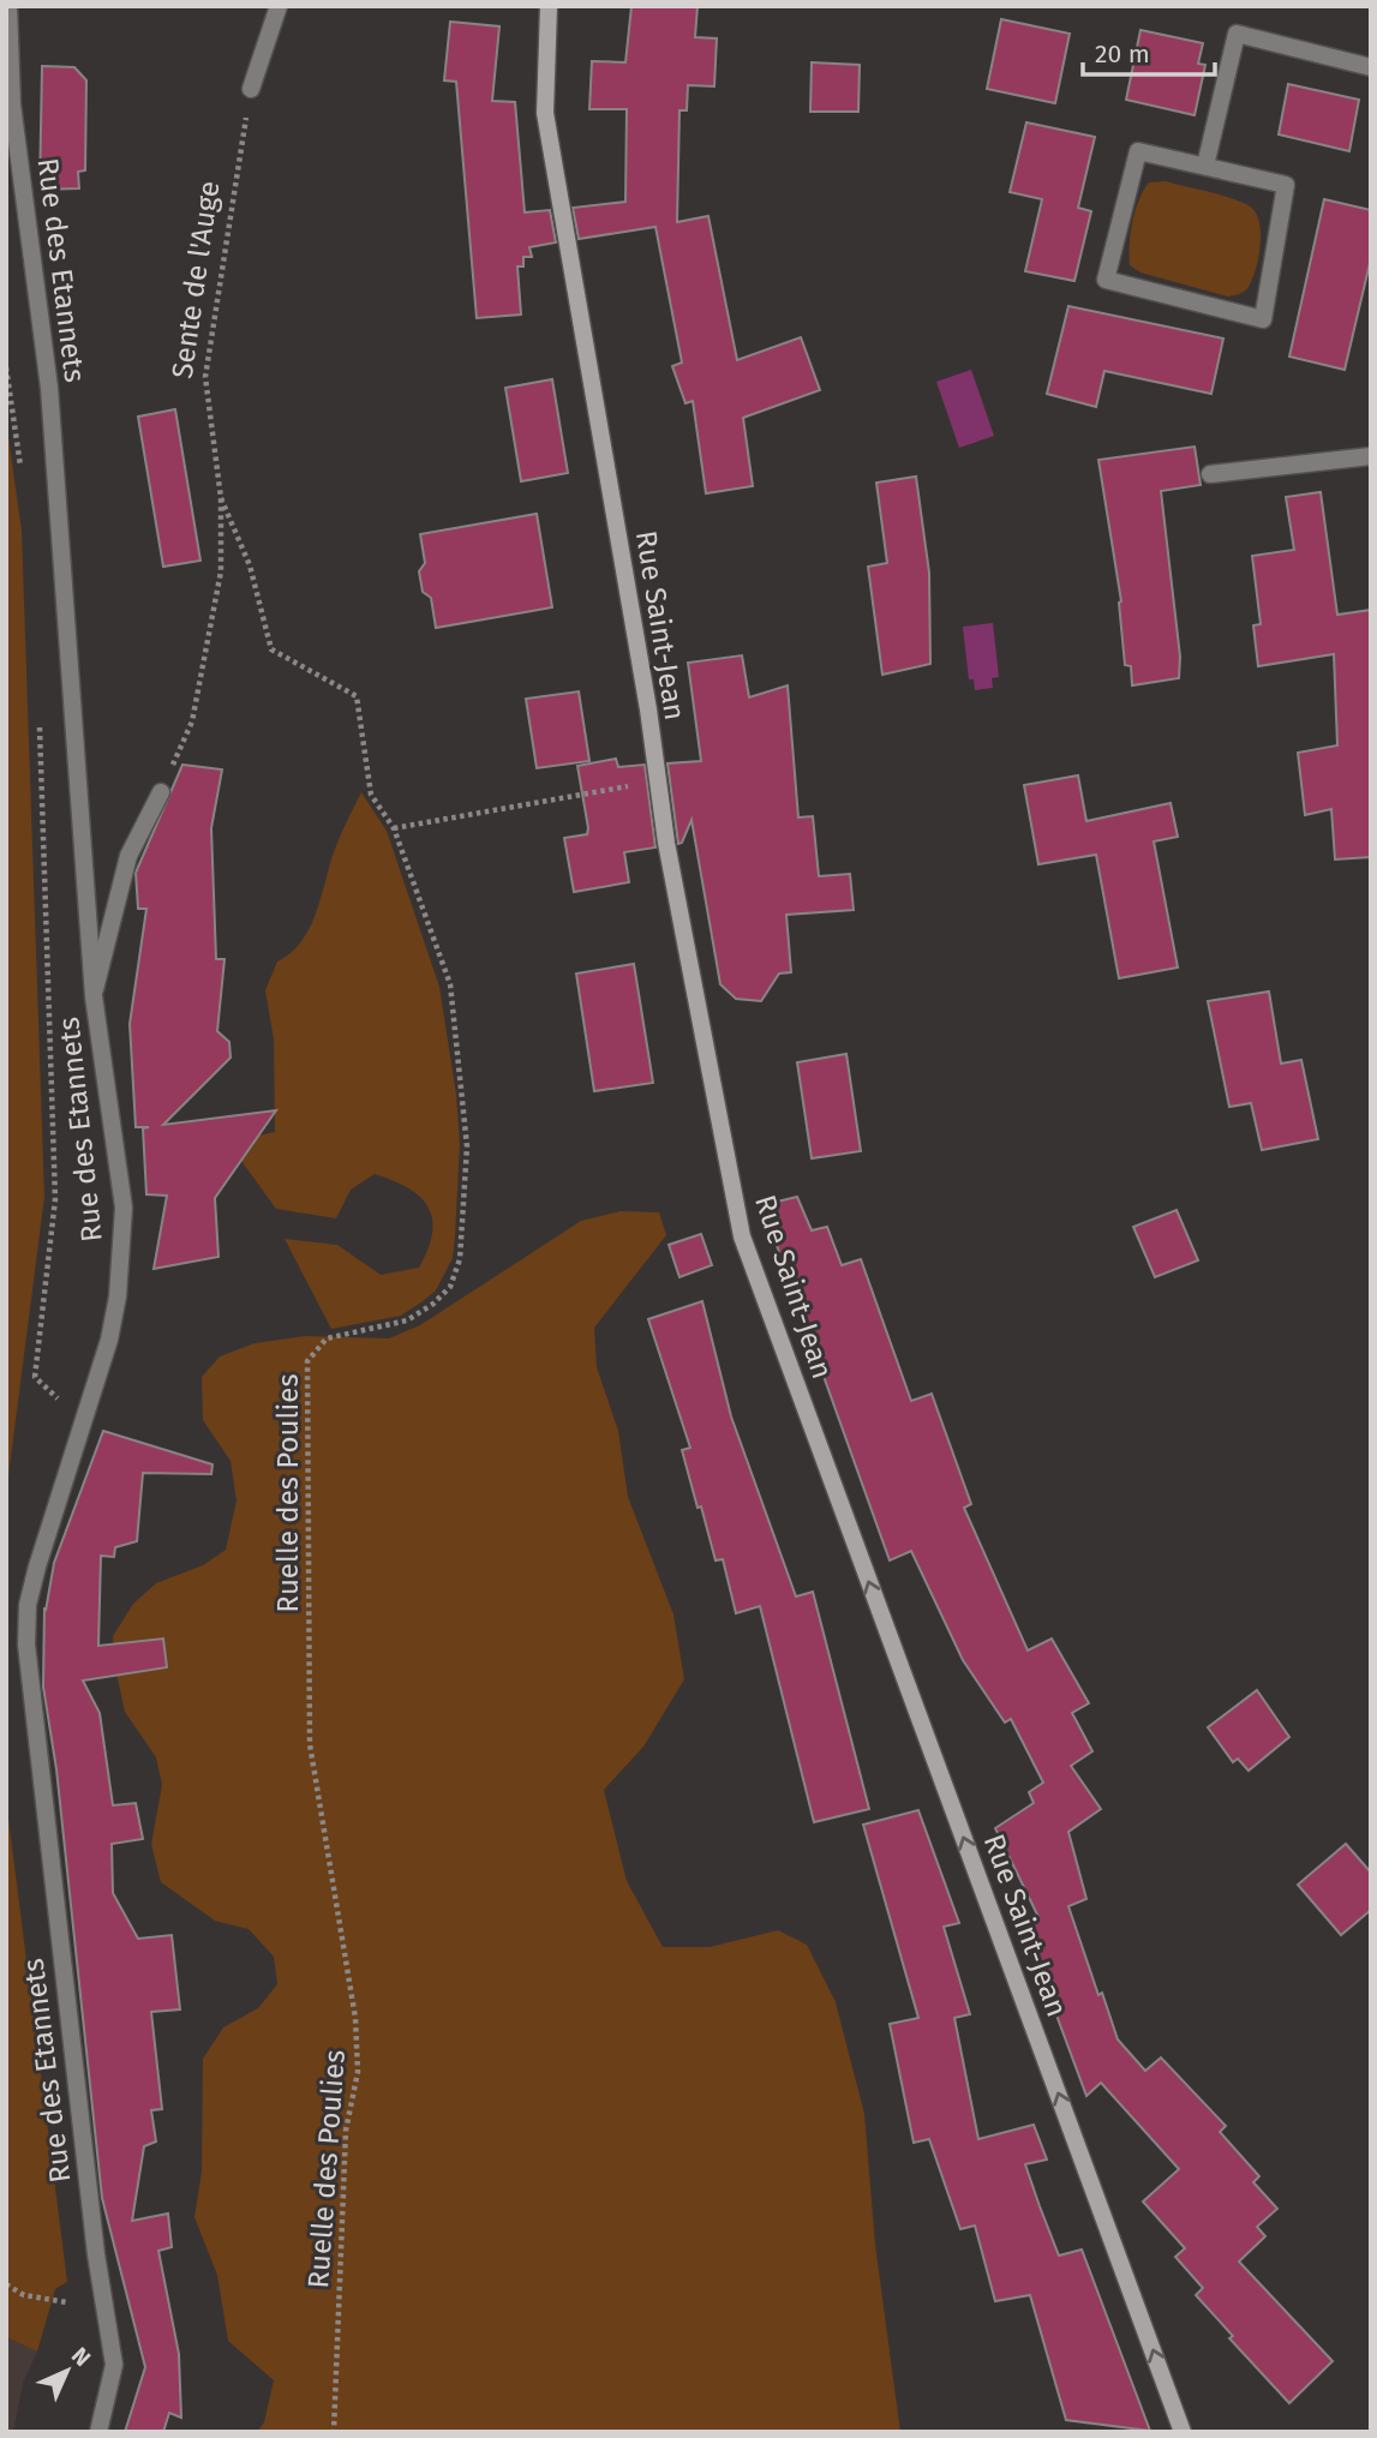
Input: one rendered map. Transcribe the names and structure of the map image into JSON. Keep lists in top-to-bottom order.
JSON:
{
  "streets": {
    "street": ["Rue des Etannets", "Rue Saint-Jean"],
    "path": ["Sente de l'Auge", "Ruelle des Poulies"]
  },
  "crossings": [
    ["Sente de l'Auge", "Ruelle des Poulies"]
  ],
  "one_way": ["Rue Saint-Jean"],
  "scale_bar": "20 m",
  "north": "top right"
}
